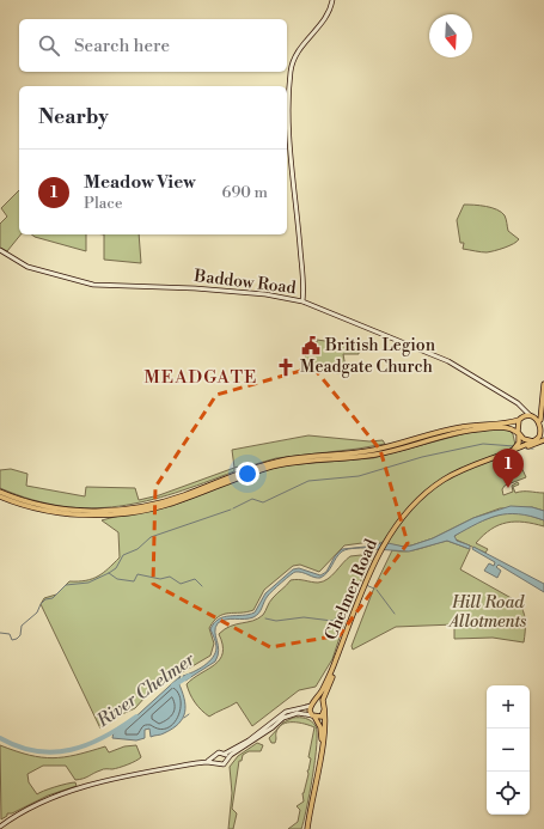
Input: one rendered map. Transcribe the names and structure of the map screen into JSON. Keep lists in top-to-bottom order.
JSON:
{
  "streets": {
    "main road": ["Chelmer Road"],
    "street": ["Baddow Road"]
  },
  "crossings": [
    ["Baddow Road", "Chelmer Road"]
  ],
  "districts": ["MEADGATE"],
  "water": ["River Chelmer"],
  "parks": ["Hill Road Allotments"],
  "places": {
    "public building": ["British Legion"],
    "church": ["Meadgate Church"]
  },
  "north": "bottom",
  "page": {
    "search": "Search here",
    "heading": "Nearby",
    "list": [
      {
        "mark": "1",
        "name": "Meadow View",
        "note": "Place",
        "value": "690 m"
      }
    ],
    "pins": "1",
    "map_buttons": ["+", "−"]
  }
}
